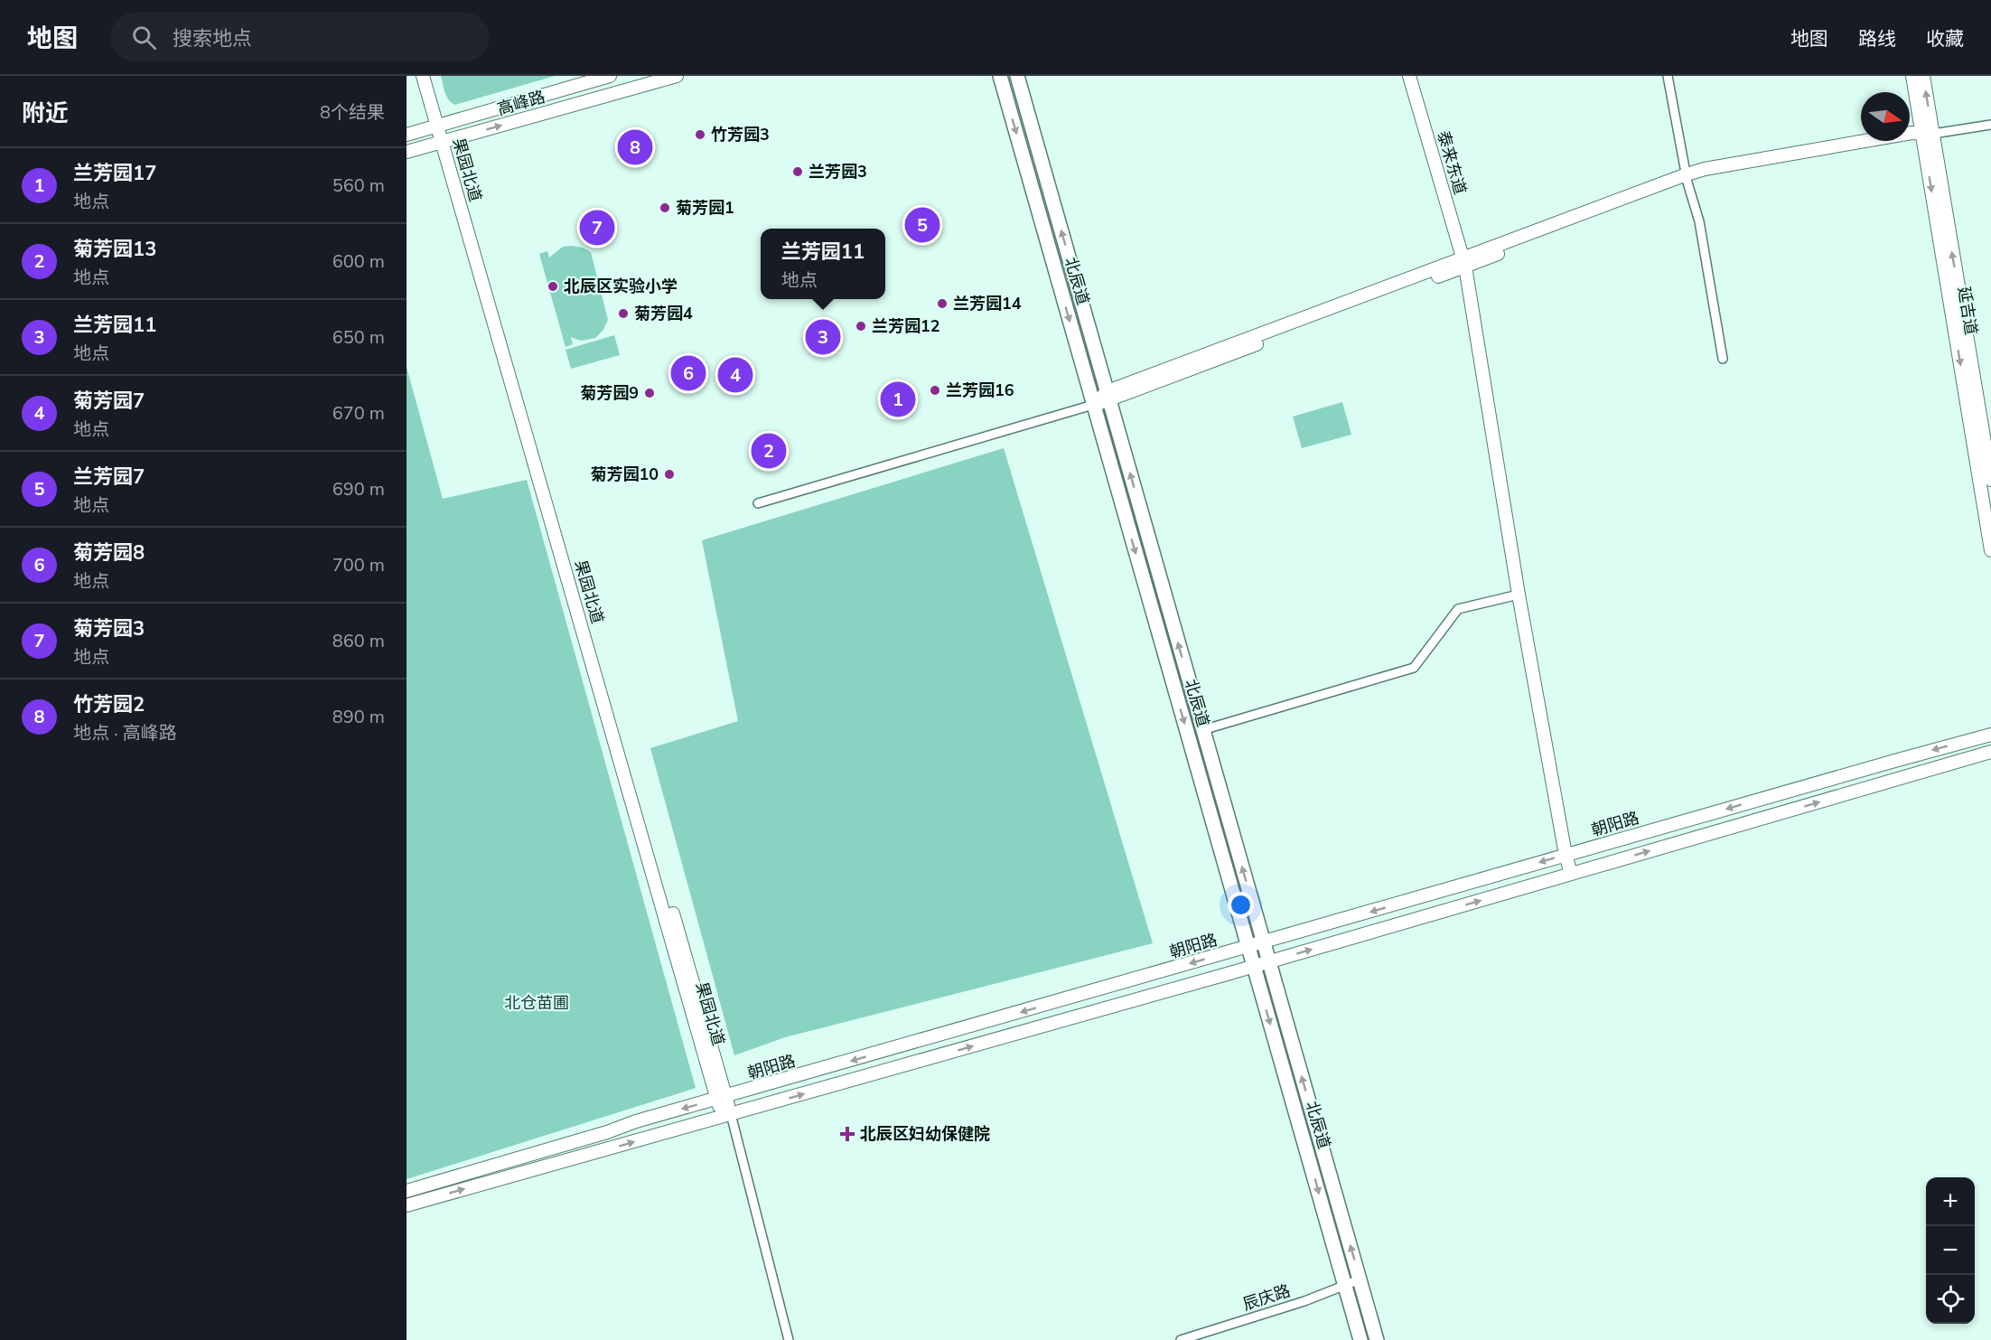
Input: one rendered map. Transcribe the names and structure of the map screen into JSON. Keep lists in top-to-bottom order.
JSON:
{
  "streets": {
    "main road": [
      "高峰路",
      "泰来东道",
      "果园北道",
      "北辰道",
      "延吉道",
      "朝阳路"
    ],
    "street": ["辰庆路"]
  },
  "crossings": [
    ["高峰路", "果园北道"],
    ["泰来东道", "朝阳路"],
    ["果园北道", "朝阳路"],
    ["北辰道", "朝阳路"],
    ["北辰道", "辰庆路"]
  ],
  "parks": ["北仓苗圃"],
  "places": {
    "other": [
      "竹芳园3",
      "兰芳园3",
      "菊芳园1",
      "北辰区实验小学",
      "兰芳园14",
      "菊芳园4",
      "兰芳园12",
      "兰芳园16",
      "菊芳园9",
      "菊芳园10"
    ],
    "health": ["北辰区妇幼保健院"]
  },
  "north": "right",
  "page": {
    "header": "地图",
    "search": "搜索地点",
    "nav": ["地图", "路线", "收藏"],
    "heading": ["附近", "8个结果"],
    "pins": [
      "8",
      "5",
      "7",
      "3",
      "6",
      "4",
      "1",
      "2"
    ],
    "list": [
      {
        "mark": "1",
        "name": "兰芳园17",
        "note": "地点",
        "value": "560 m"
      },
      {
        "mark": "2",
        "name": "菊芳园13",
        "note": "地点",
        "value": "600 m"
      },
      {
        "mark": "3",
        "name": "兰芳园11",
        "note": "地点",
        "value": "650 m"
      },
      {
        "mark": "4",
        "name": "菊芳园7",
        "note": "地点",
        "value": "670 m"
      },
      {
        "mark": "5",
        "name": "兰芳园7",
        "note": "地点",
        "value": "690 m"
      },
      {
        "mark": "6",
        "name": "菊芳园8",
        "note": "地点",
        "value": "700 m"
      },
      {
        "mark": "7",
        "name": "菊芳园3",
        "note": "地点",
        "value": "860 m"
      },
      {
        "mark": "8",
        "name": "竹芳园2",
        "note": "地点 · 高峰路",
        "value": "890 m"
      }
    ],
    "popup": ["兰芳园11", "地点"],
    "map_buttons": ["+", "−"]
  }
}
